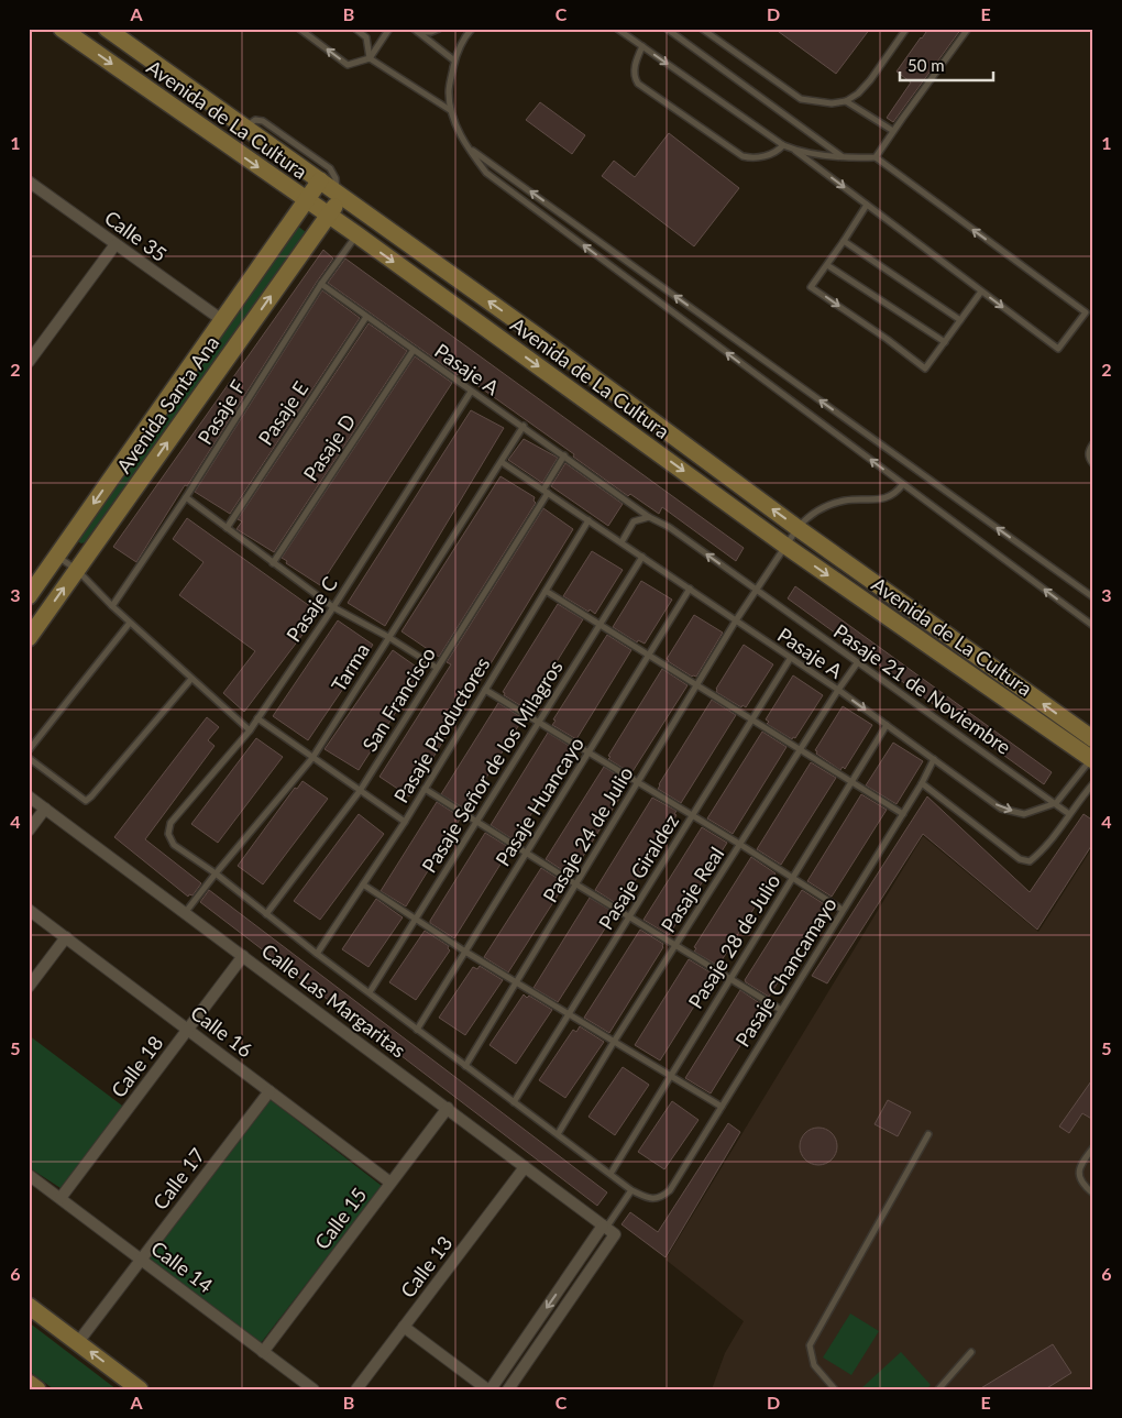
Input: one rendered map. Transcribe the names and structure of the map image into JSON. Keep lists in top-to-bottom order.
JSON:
{
  "streets": {
    "main road": ["Avenida de La Cultura", "Avenida Santa Ana"],
    "street": [
      "Calle 35",
      "Calle Las Margaritas",
      "Calle 16",
      "Calle 18",
      "Calle 17",
      "Calle 15",
      "Calle 14",
      "Calle 13"
    ],
    "lane": [
      "Pasaje A",
      "Pasaje F",
      "Pasaje E",
      "Pasaje D",
      "Pasaje C",
      "Tarma",
      "Pasaje 21 de Noviembre",
      "San Francisco",
      "Pasaje Productores",
      "Pasaje Señor de los Milagros",
      "Pasaje Huancayo",
      "Pasaje 24 de Julio",
      "Pasaje Giraldez",
      "Pasaje Real",
      "Pasaje 28 de Julio",
      "Pasaje Chancamayo"
    ]
  },
  "crossings": [
    ["Avenida de La Cultura", "Avenida Santa Ana"],
    ["Avenida de La Cultura", "Pasaje F"],
    ["Avenida de La Cultura", "Pasaje 24 de Julio"],
    ["Calle 35", "Avenida Santa Ana"],
    ["Pasaje A", "Pasaje F"],
    ["Pasaje A", "Pasaje E"],
    ["Pasaje A", "Pasaje D"],
    ["Pasaje A", "Pasaje C"],
    ["Pasaje A", "Tarma"],
    ["Pasaje A", "Pasaje 21 de Noviembre"],
    ["Pasaje A", "San Francisco"],
    ["Pasaje A", "Pasaje Productores"],
    ["Pasaje A", "Pasaje Señor de los Milagros"],
    ["Pasaje A", "Pasaje Huancayo"],
    ["Pasaje A", "Pasaje 24 de Julio"],
    ["Pasaje A", "Pasaje Giraldez"],
    ["Pasaje A", "Pasaje Real"],
    ["Pasaje A", "Pasaje 28 de Julio"],
    ["Pasaje A", "Pasaje Chancamayo"],
    ["Pasaje C", "Tarma"],
    ["Tarma", "Calle Las Margaritas"],
    ["Pasaje 21 de Noviembre", "Pasaje 24 de Julio"],
    ["Pasaje 21 de Noviembre", "Pasaje Real"],
    ["Calle Las Margaritas", "Calle 18"],
    ["Calle Las Margaritas", "Calle 15"],
    ["Calle Las Margaritas", "Calle 13"],
    ["Calle 16", "Calle 18"],
    ["Calle 16", "Calle 17"],
    ["Calle 16", "Calle 15"],
    ["Calle 18", "Calle 14"],
    ["Calle 17", "Calle 14"],
    ["Calle 15", "Calle 14"]
  ],
  "scale_bar": "50 m",
  "grid": {
    "columns": [
      "A",
      "B",
      "C",
      "D",
      "E"
    ],
    "rows": [
      "1",
      "2",
      "3",
      "4",
      "5",
      "6"
    ]
  }
}
